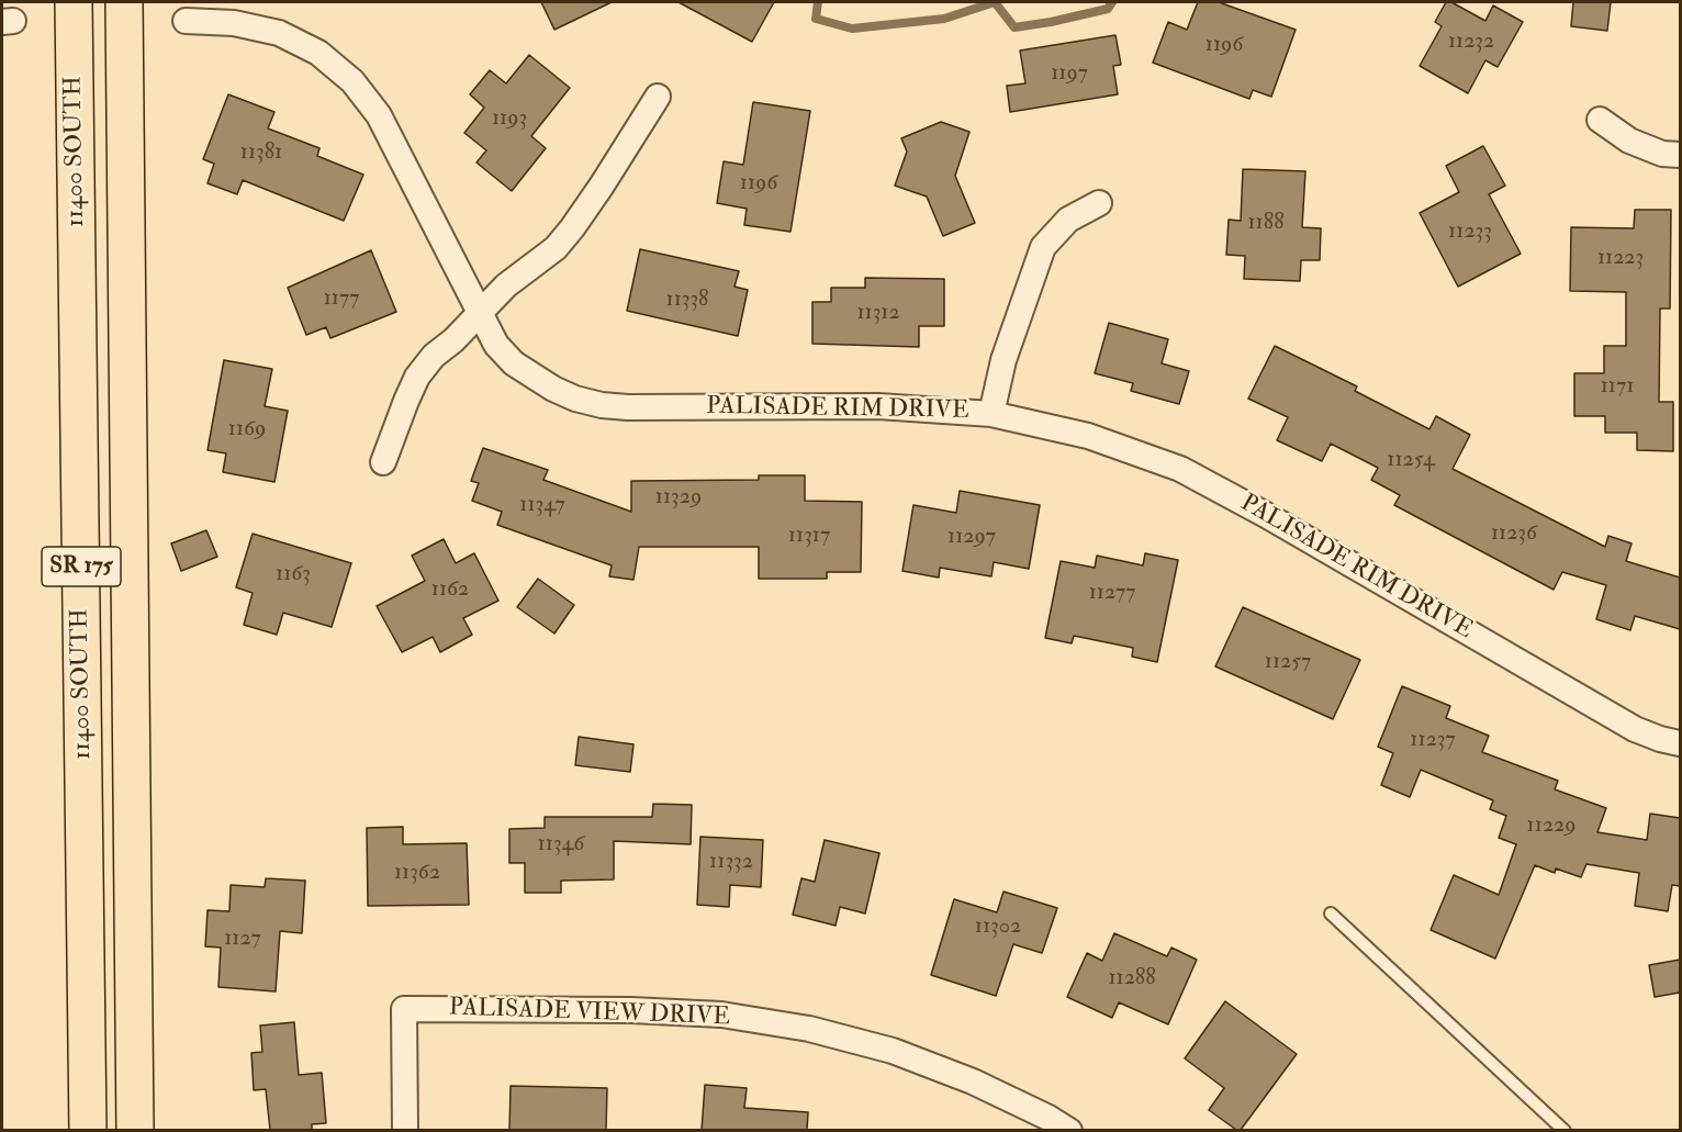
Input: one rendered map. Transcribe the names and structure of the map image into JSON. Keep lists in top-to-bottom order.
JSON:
{
  "streets": {
    "main road": ["11400 SOUTH", "SR 175"],
    "street": ["PALISADE RIM DRIVE", "PALISADE VIEW DRIVE"]
  },
  "house_numbers": [
    "11232",
    "1196",
    "1197",
    "1193",
    "11381",
    "1196",
    "1188",
    "11233",
    "11223",
    "1177",
    "11338",
    "11312",
    "1171",
    "1169",
    "11254",
    "11329",
    "11347",
    "11236",
    "11317",
    "11297",
    "1163",
    "1162",
    "11277",
    "11257",
    "11237",
    "11229",
    "11346",
    "11332",
    "11362",
    "11302",
    "1127",
    "11288"
  ]
}
